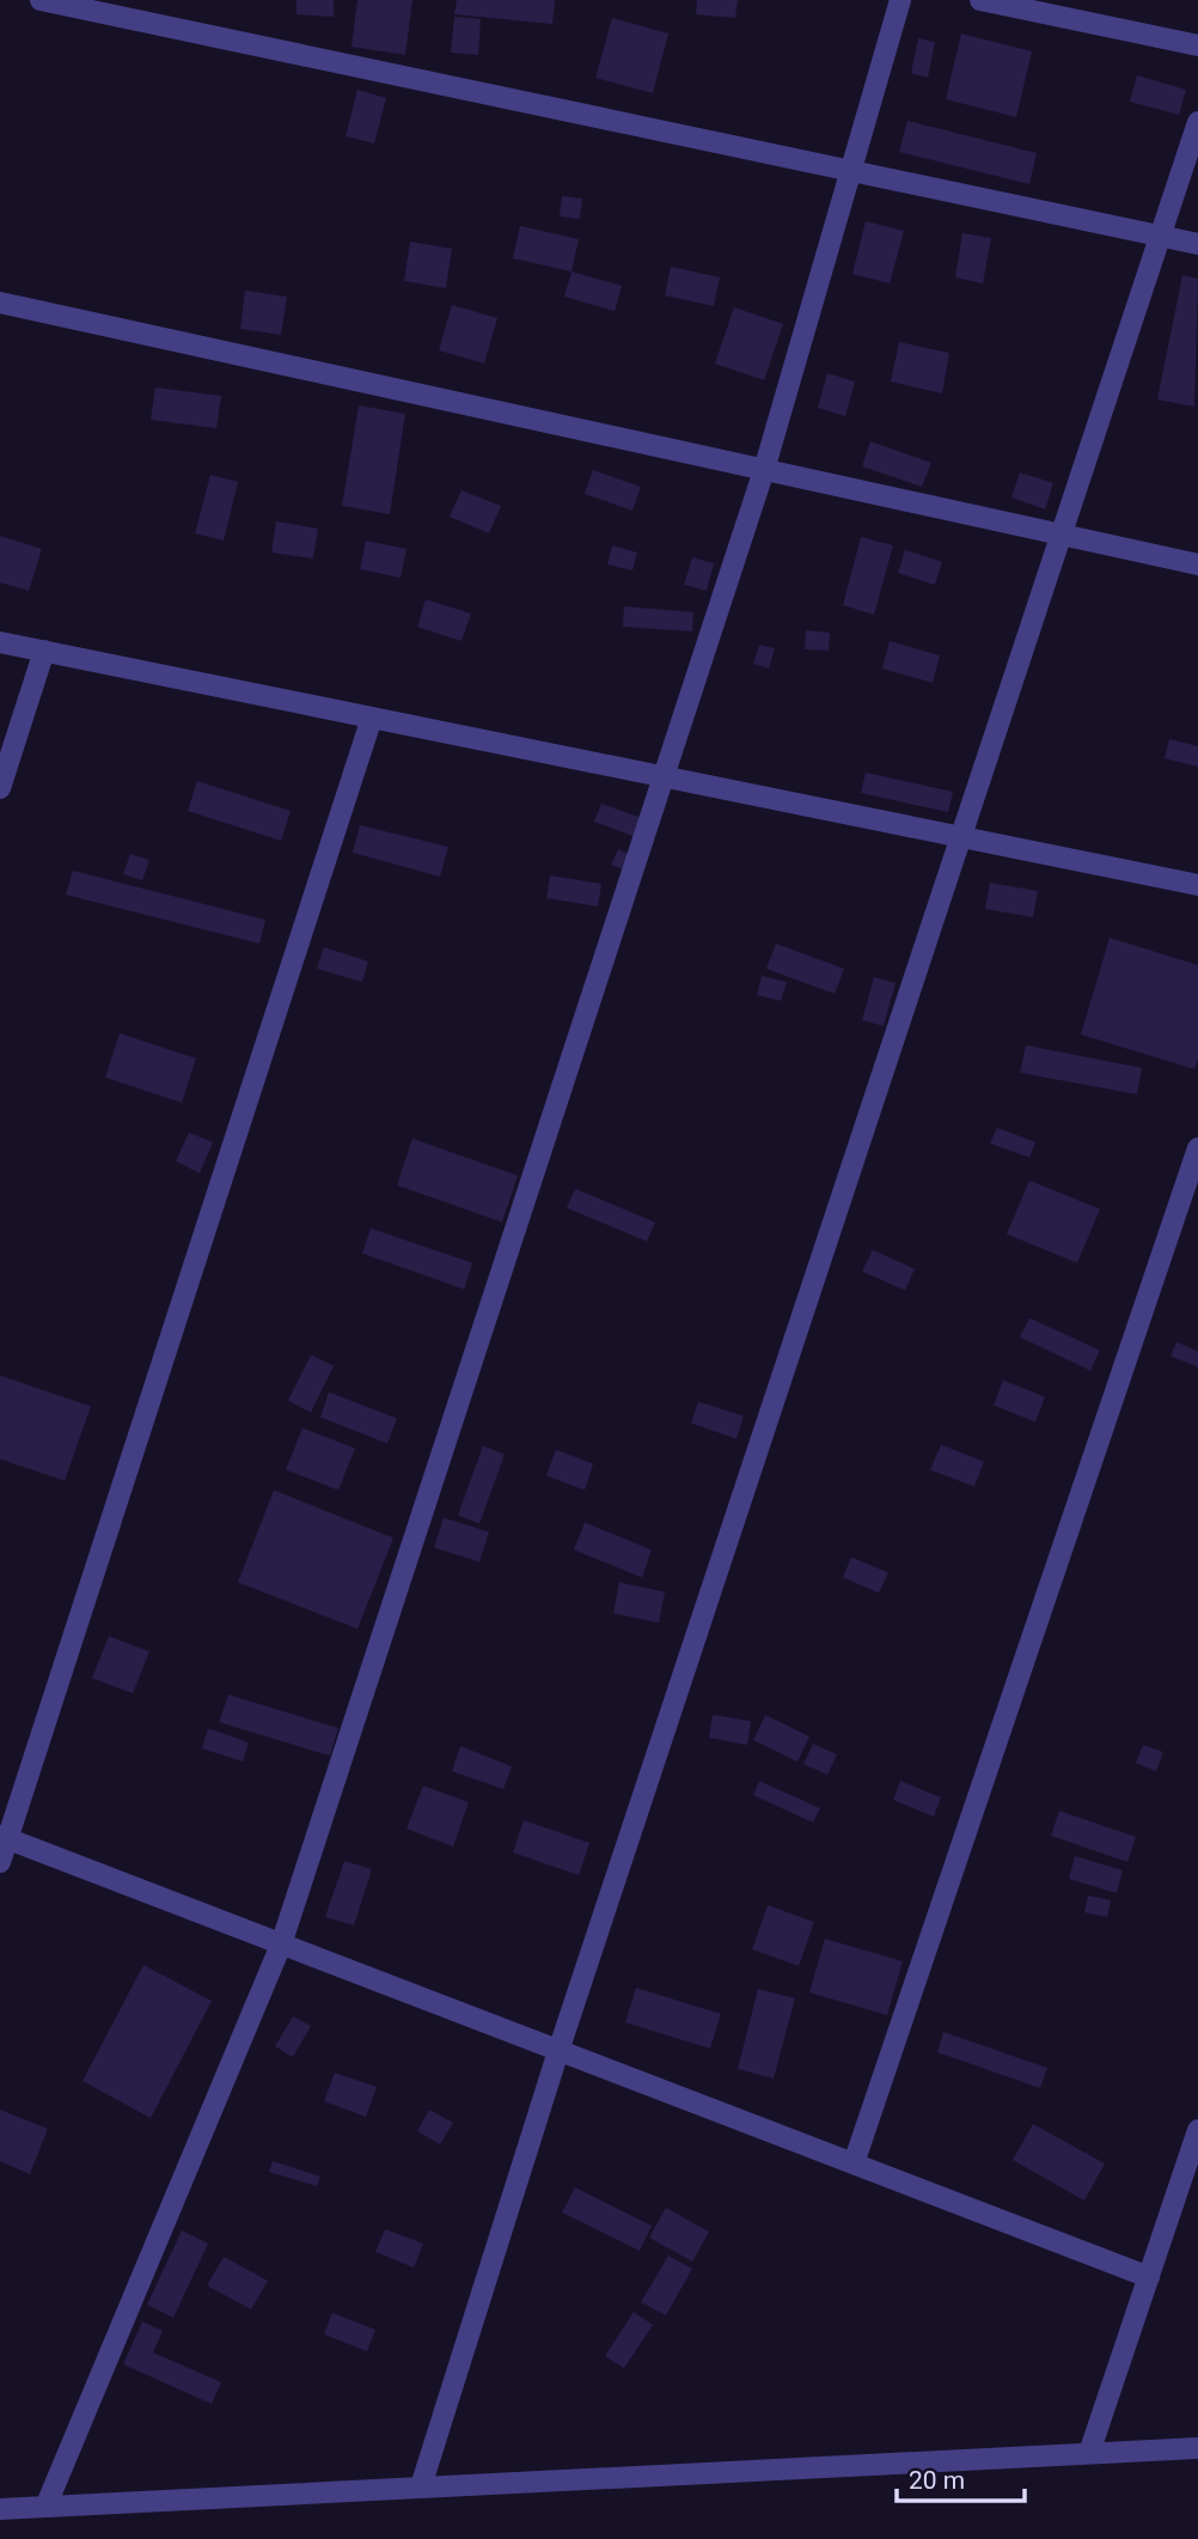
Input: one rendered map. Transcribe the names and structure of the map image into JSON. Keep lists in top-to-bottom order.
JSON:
{
  "scale_bar": "20 m"
}
